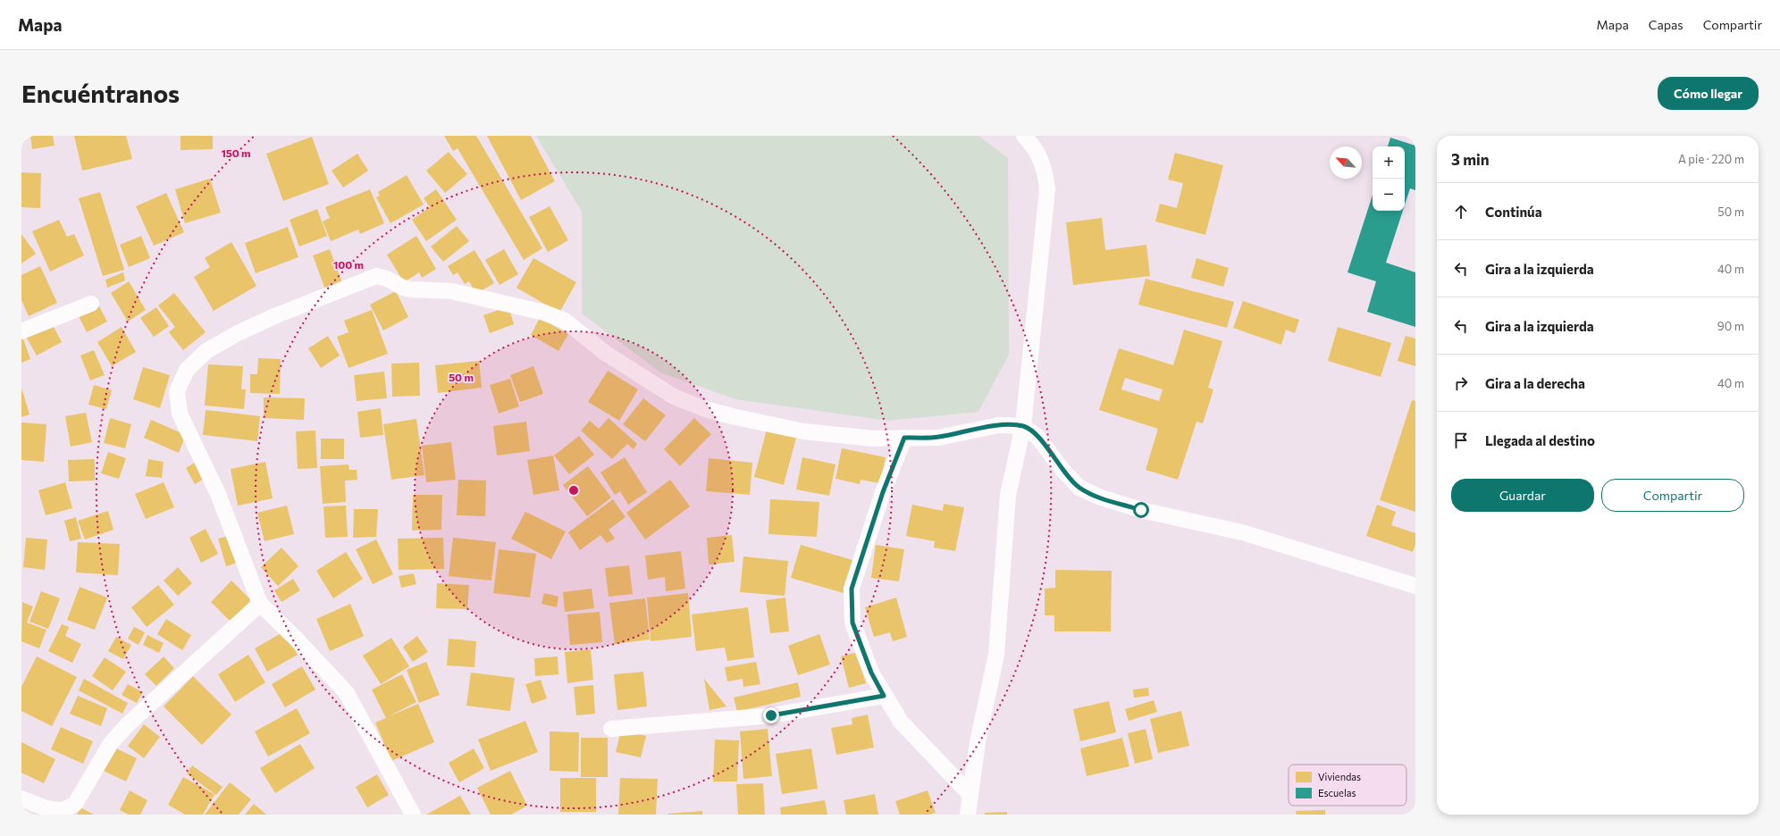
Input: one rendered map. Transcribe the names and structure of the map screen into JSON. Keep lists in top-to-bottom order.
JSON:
{
  "legend": ["Viviendas", "Escuelas"],
  "north": "top left",
  "page": {
    "header": "Mapa",
    "nav": ["Mapa", "Capas", "Compartir"],
    "buttons": [
      "Cómo llegar",
      ["Guardar", "Compartir"]
    ],
    "title": "Encuéntranos",
    "heading": ["3 min", "A pie · 220 m"],
    "map_buttons": ["+", "−"],
    "list": [
      ["Continúa", "50 m"],
      ["Gira a la izquierda", "40 m"],
      ["Gira a la izquierda", "90 m"],
      ["Gira a la derecha", "40 m"],
      "Llegada al destino"
    ]
  },
  "rings": ["150 m", "100 m", "50 m"]
}
